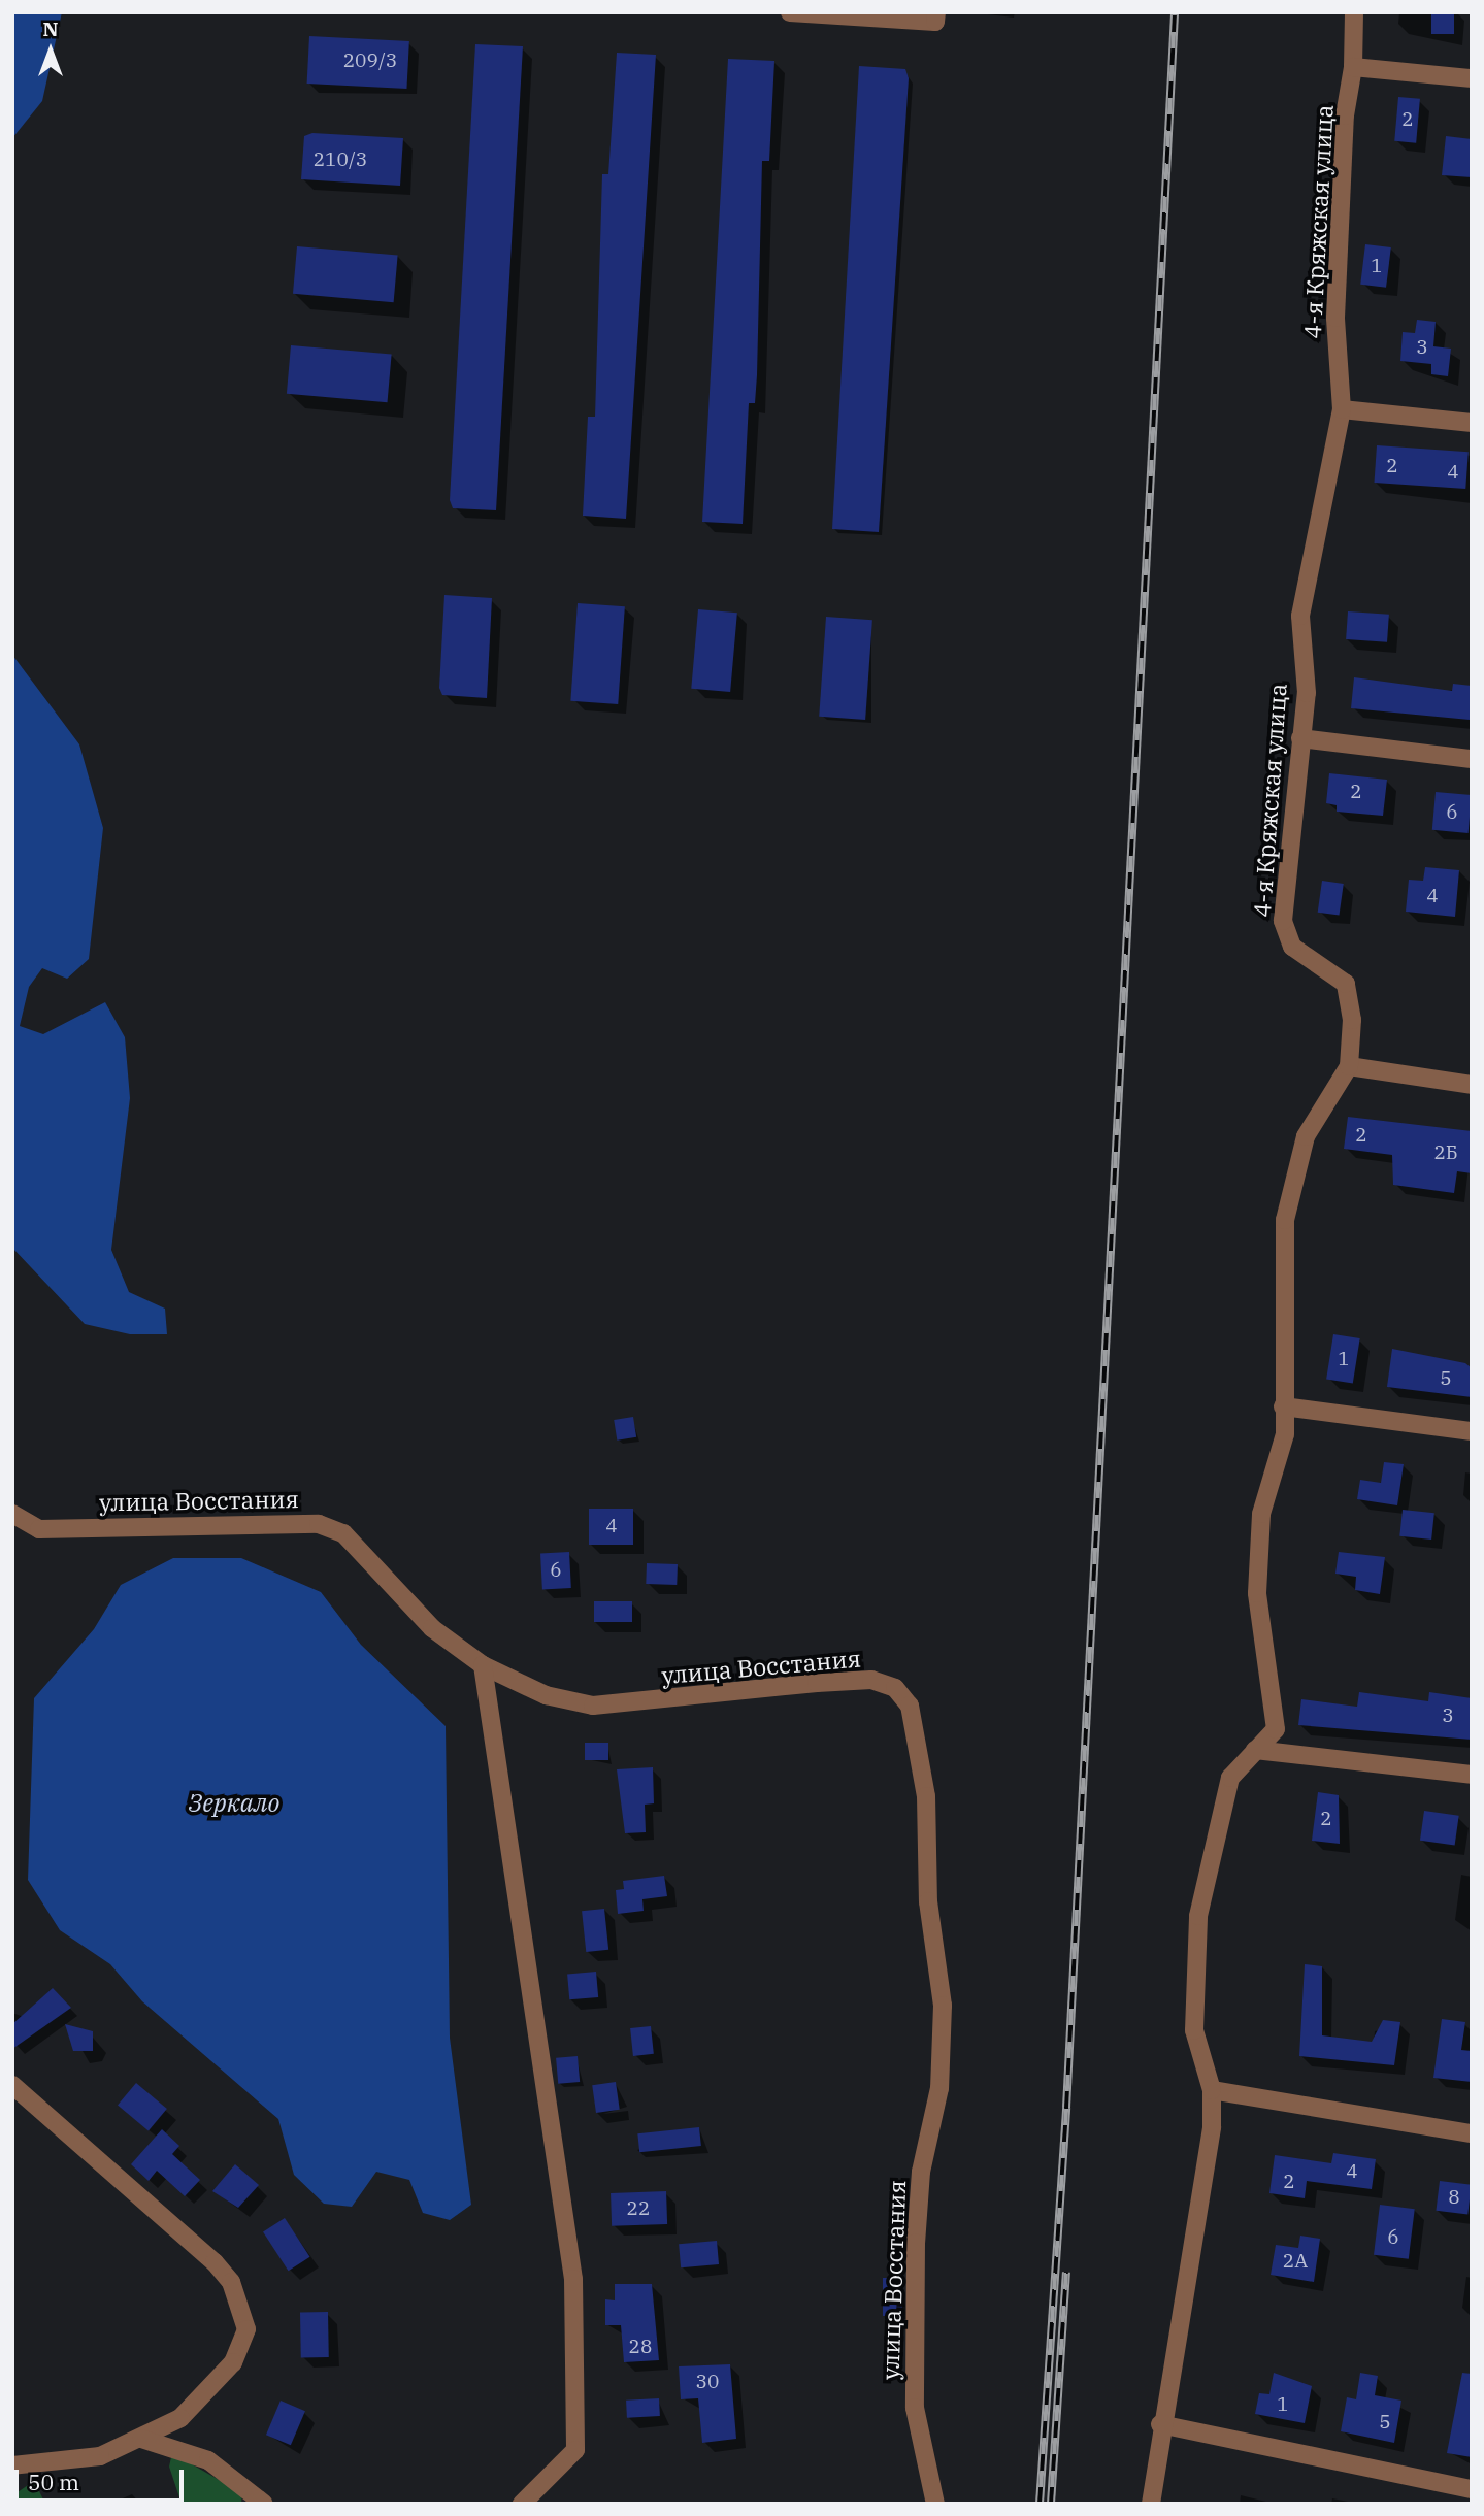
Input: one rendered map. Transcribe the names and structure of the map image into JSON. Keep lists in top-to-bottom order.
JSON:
{
  "streets": {
    "street": ["4-я Кряжская улица", "улица Восстания"]
  },
  "water": ["Зеркало"],
  "house_numbers": [
    "209/3",
    "2",
    "210/3",
    "1",
    "3",
    "2",
    "4",
    "2",
    "6",
    "4",
    "2",
    "2Б",
    "1",
    "5",
    "4",
    "6",
    "3",
    "2",
    "4",
    "2",
    "8",
    "22",
    "6",
    "2А",
    "28",
    "30",
    "1",
    "5"
  ],
  "scale_bar": "50 m",
  "north": "top"
}
